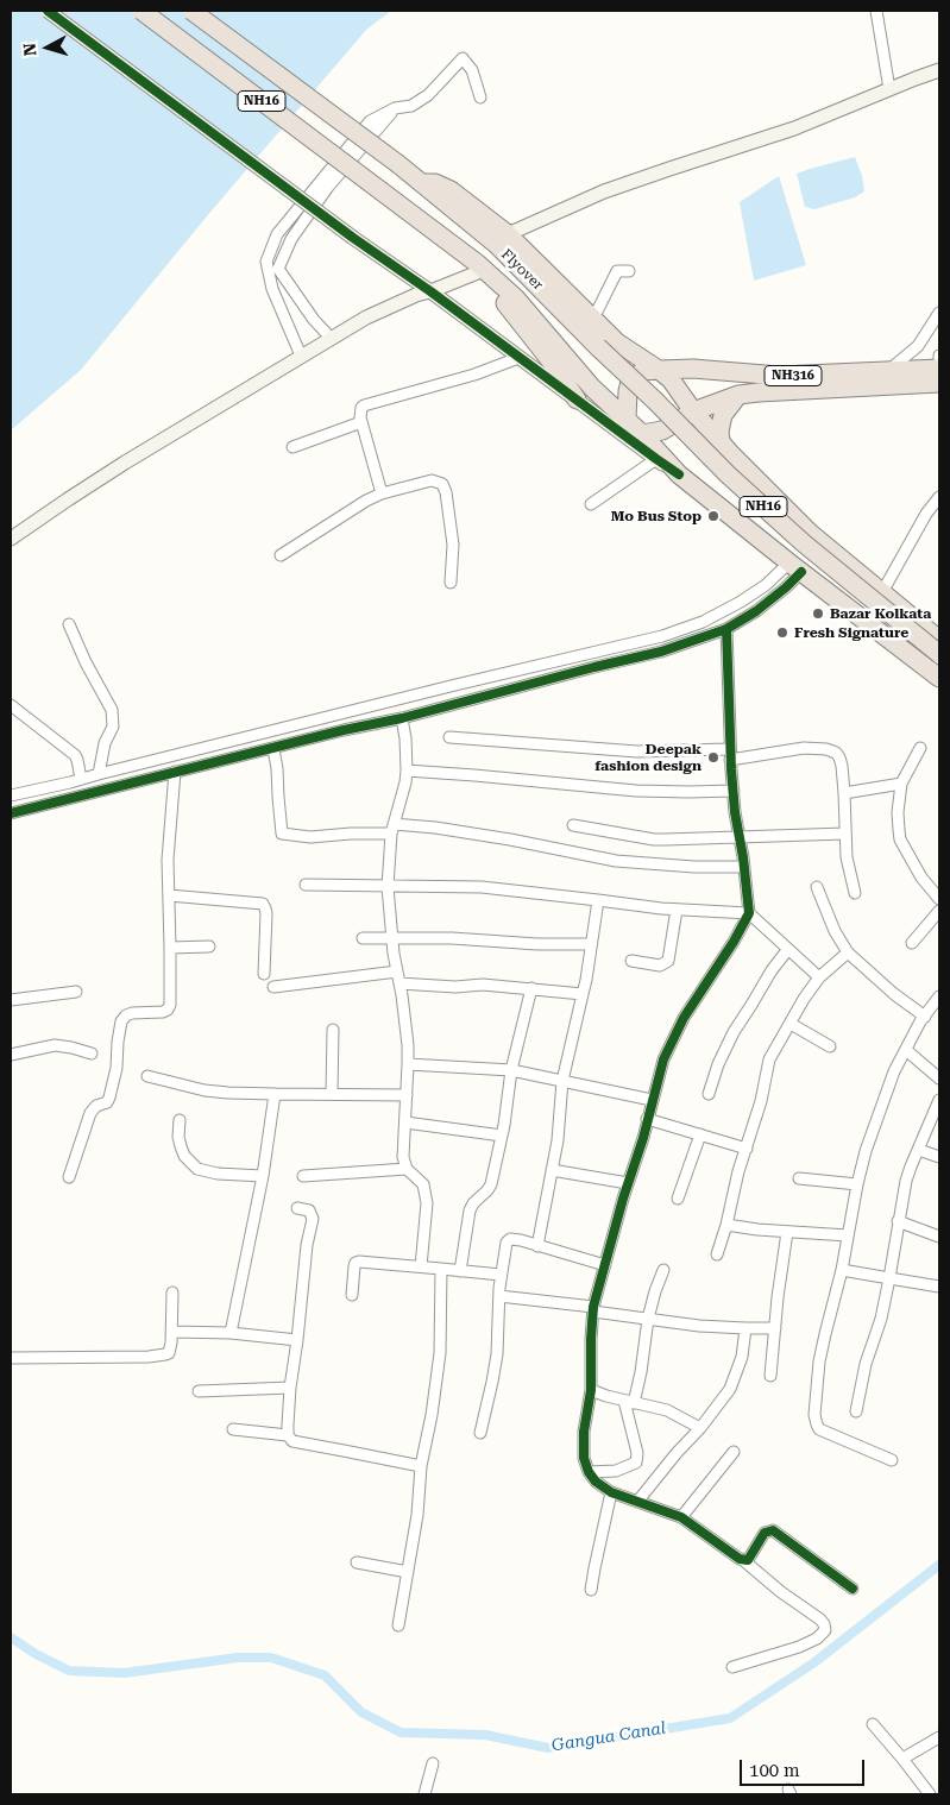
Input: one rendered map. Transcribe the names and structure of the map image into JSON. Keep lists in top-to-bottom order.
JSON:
{
  "streets": {
    "highway": ["NH16", "Flyover", "NH316"]
  },
  "crossings": [
    ["NH16", "Flyover"],
    ["NH16", "NH316"]
  ],
  "water": ["Gangua Canal"],
  "places": [
    "Mo Bus Stop",
    "Bazar Kolkata",
    "Fresh Signature",
    "Deepak fashion design"
  ],
  "scale_bar": "100 m",
  "north": "left"
}
